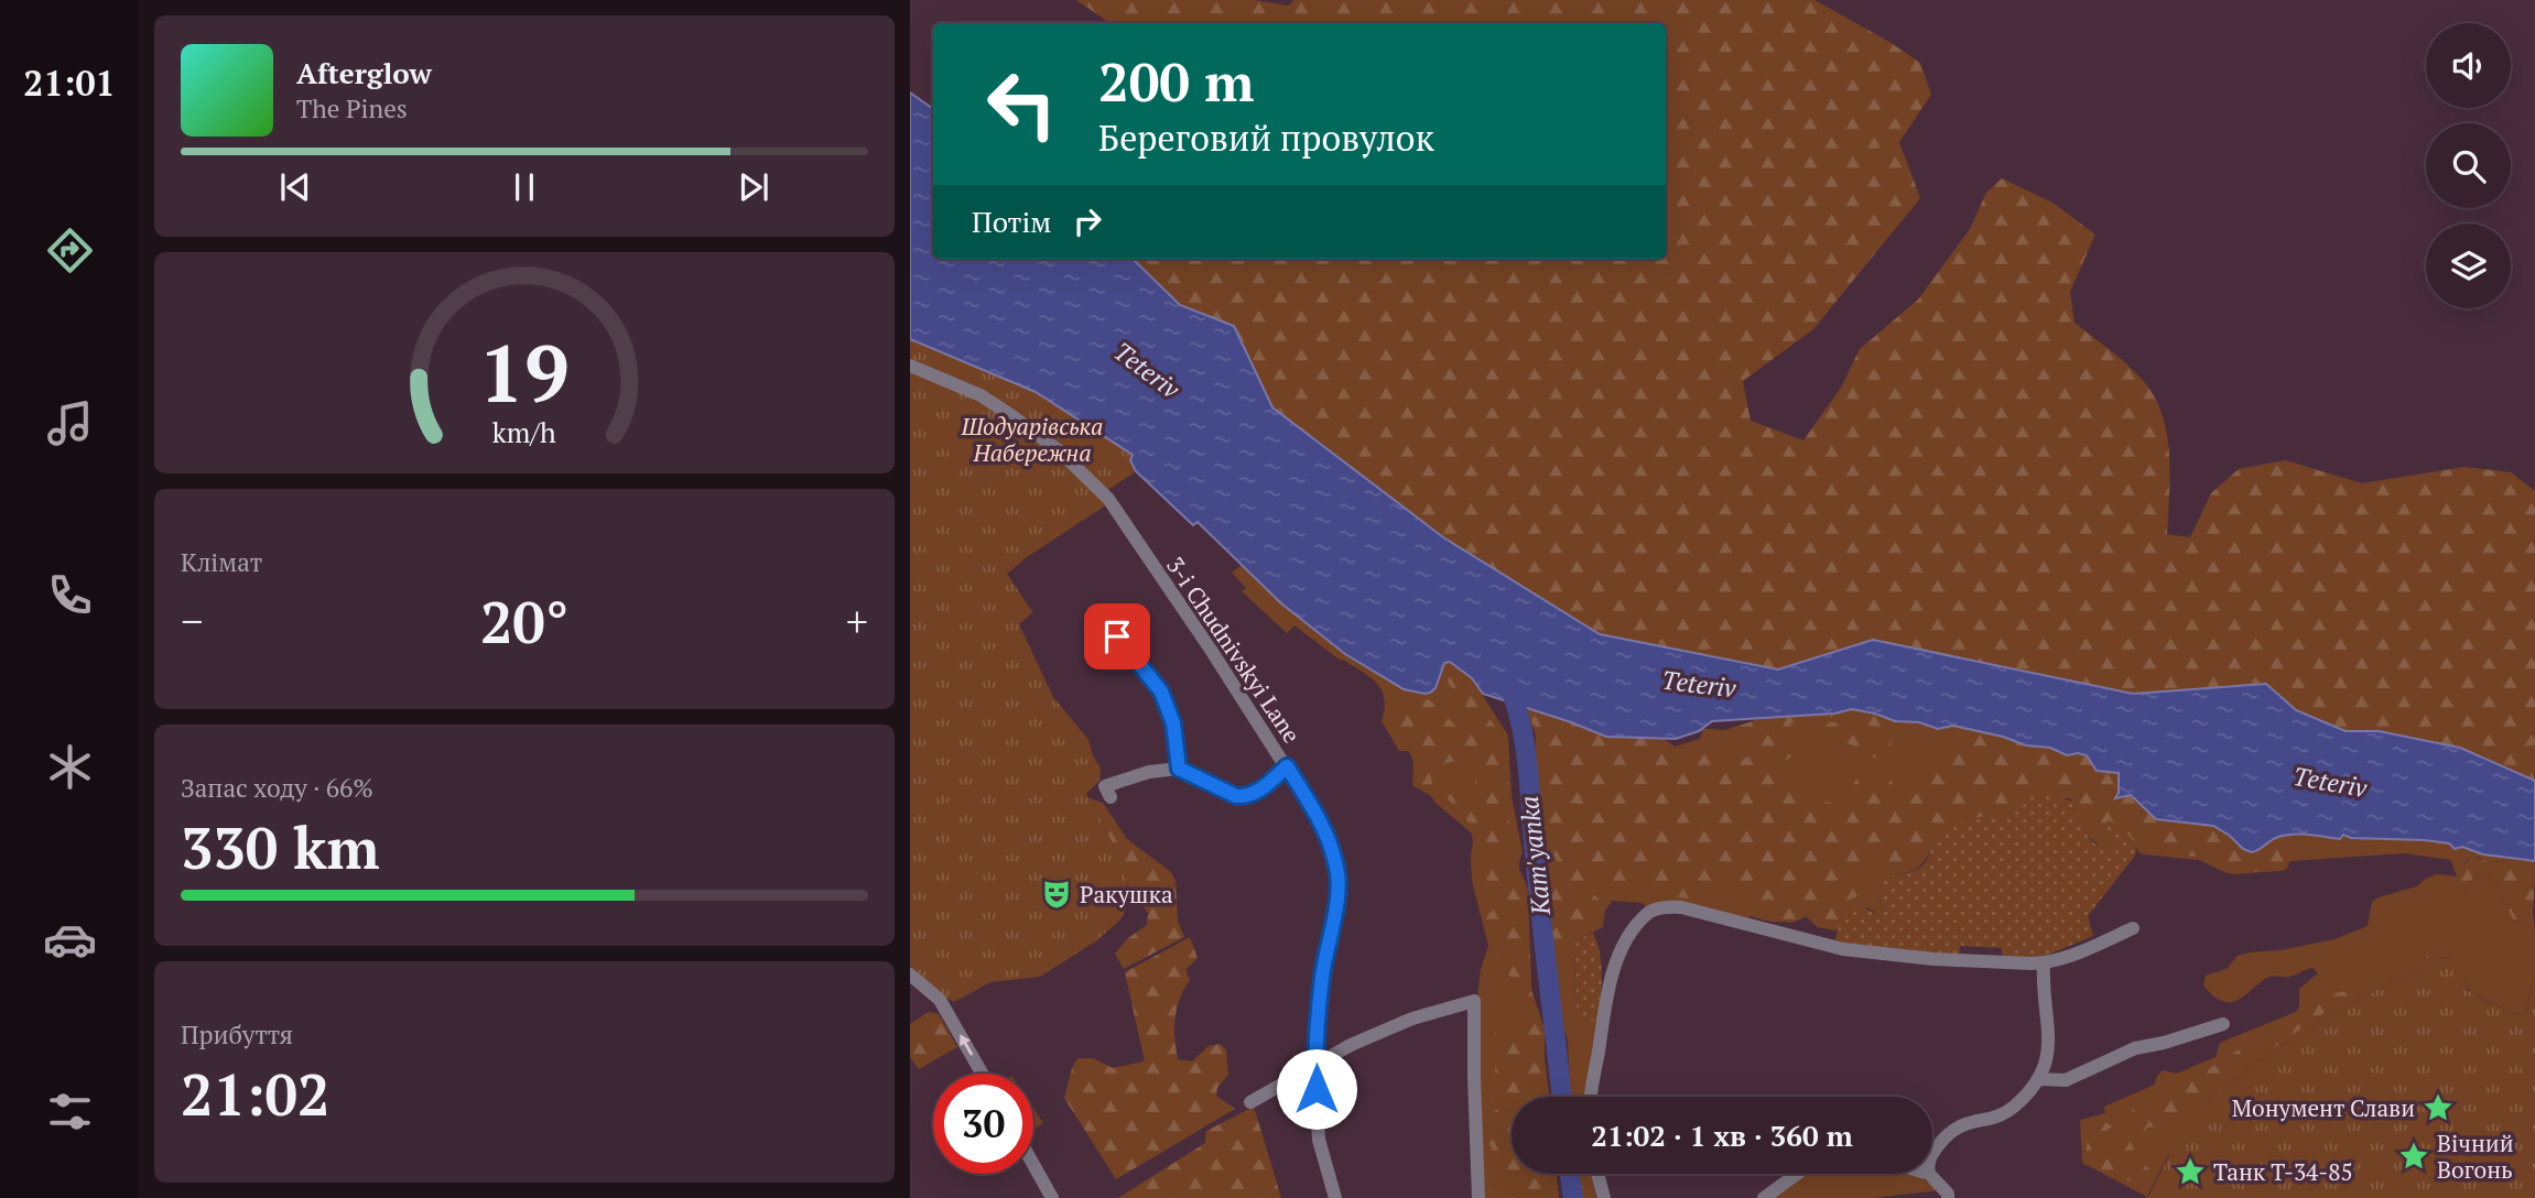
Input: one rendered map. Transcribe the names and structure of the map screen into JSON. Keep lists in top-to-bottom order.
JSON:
{
  "streets": {
    "street": ["3-i Chudnivskyi Lane"]
  },
  "water": ["Teteriv", "Kam'yanka"],
  "parks": ["Шодуарівська Набережна"],
  "places": {
    "theatre": ["Ракушка"],
    "place": ["Монумент Слави", "Вічний Вогонь", "Танк Т-34-85"]
  },
  "page": {
    "tabs": "21:01",
    "turn": ["200 m", "Береговий провулок"],
    "song": ["Afterglow", "The Pines"],
    "then": "Потім",
    "tile": [
      "Клімат",
      ["Запас ходу · 66%", "330 km"],
      ["Прибуття", "21:02"]
    ],
    "heat": ["−", "20°", "+"],
    "limit": "30",
    "trip": "21:02 · 1 хв · 360 m",
    "gauge": ["19", "km/h"]
  }
}
